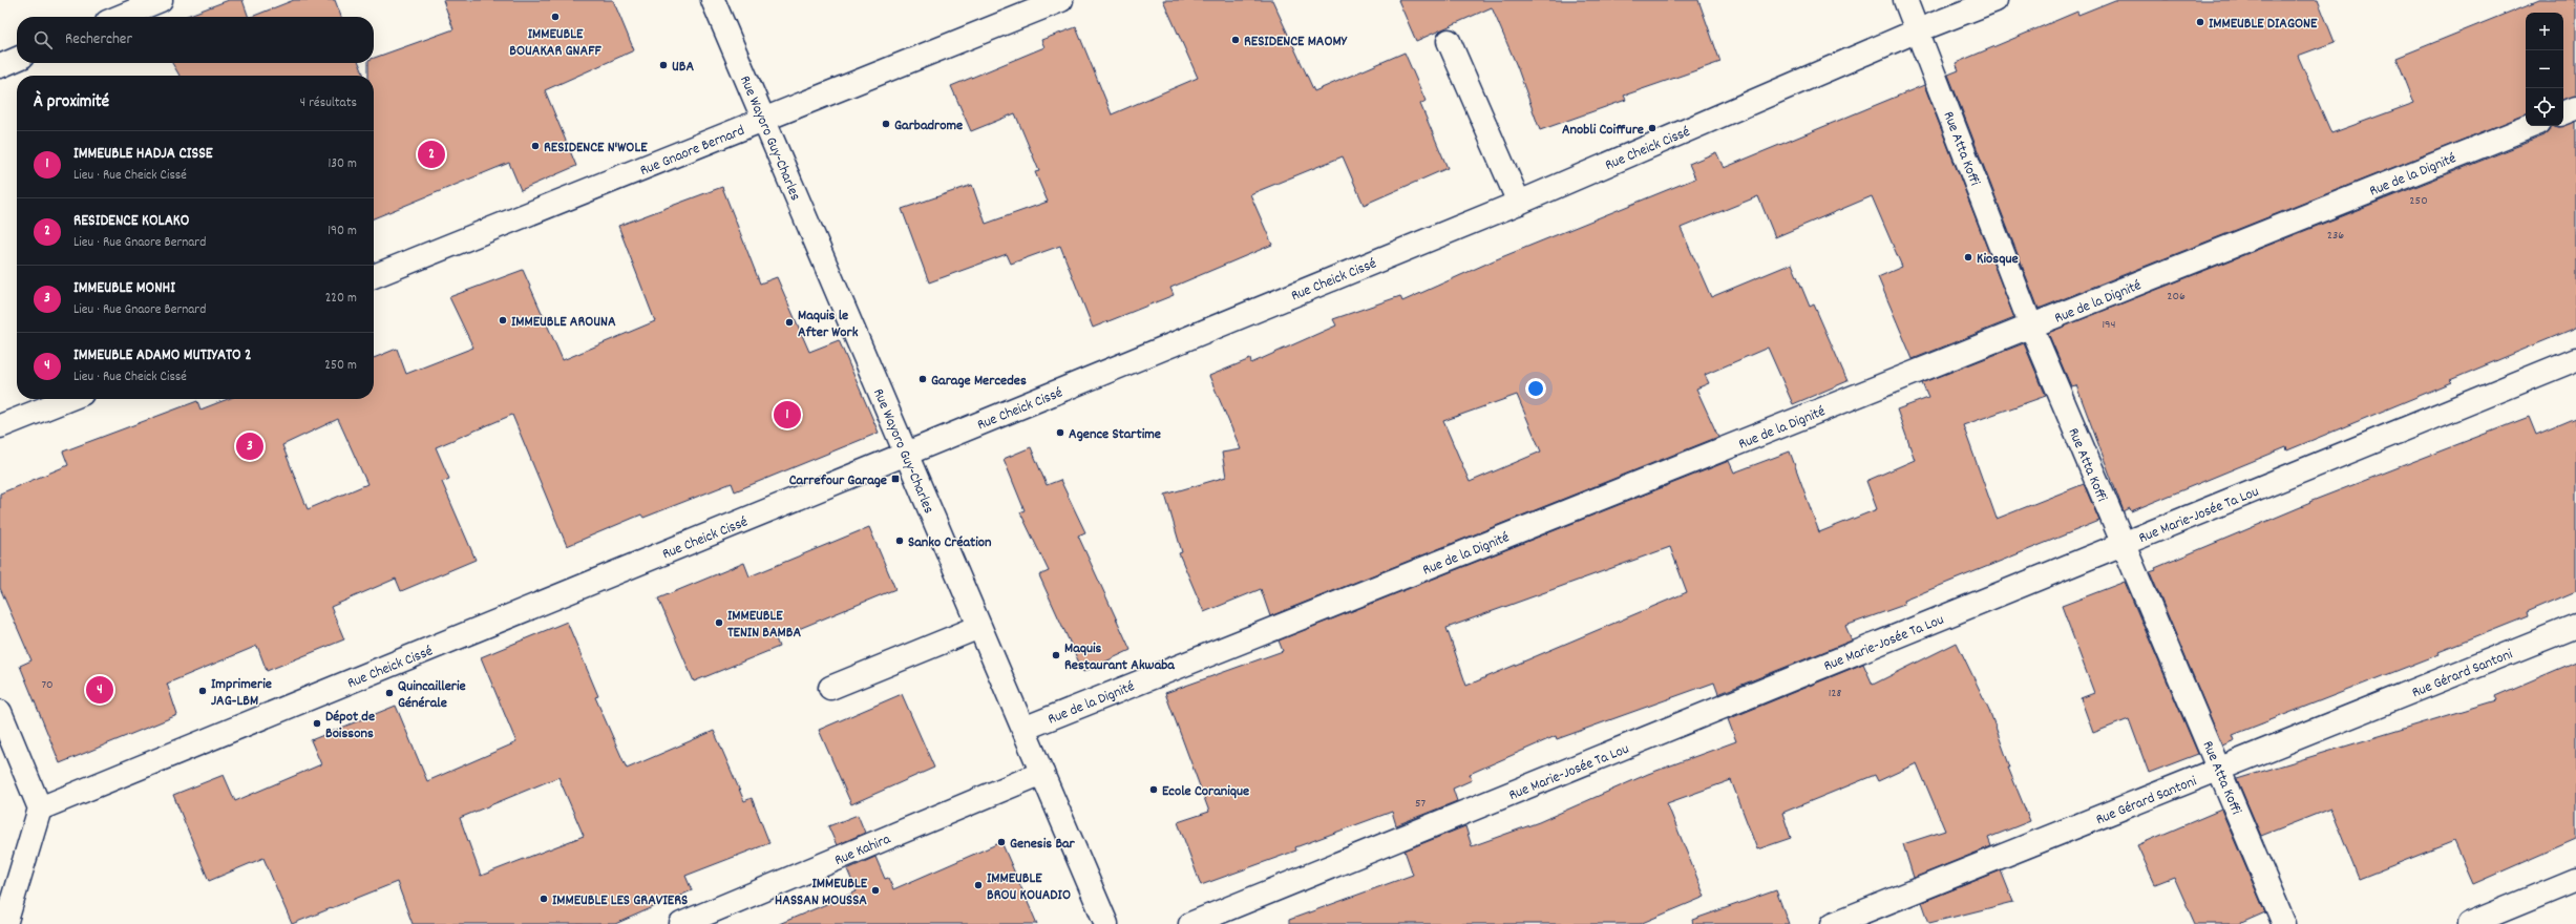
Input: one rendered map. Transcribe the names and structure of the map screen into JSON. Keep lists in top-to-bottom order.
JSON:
{
  "streets": {
    "street": [
      "Rue Wayoro Guy-Charles",
      "Rue Cheick Cissé",
      "Rue Atta Koffi",
      "Rue Gnaore Bernard",
      "Rue de la Dignité",
      "Rue Marie-Josée Ta Lou",
      "Rue Gérard Santoni",
      "Rue Kahira"
    ]
  },
  "crossings": [
    ["Rue Wayoro Guy-Charles", "Rue Cheick Cissé"],
    ["Rue Wayoro Guy-Charles", "Rue Gnaore Bernard"],
    ["Rue Wayoro Guy-Charles", "Rue de la Dignité"],
    ["Rue Wayoro Guy-Charles", "Rue Kahira"],
    ["Rue Cheick Cissé", "Rue Atta Koffi"],
    ["Rue Atta Koffi", "Rue de la Dignité"],
    ["Rue Atta Koffi", "Rue Marie-Josée Ta Lou"],
    ["Rue Atta Koffi", "Rue Gérard Santoni"]
  ],
  "places": {
    "other": [
      "IMMEUBLE BOUAKAR GNAFF",
      "IMMEUBLE DIAGONE",
      "RESIDENCE MAOMY",
      "UBA",
      "Garbadrome",
      "Anobli Coiffure",
      "RESIDENCE N'WOLE",
      "Kiosque",
      "IMMEUBLE AROUNA",
      "Maquis le After Work",
      "Garage Mercedes",
      "Agence Startime",
      "Sanko Création",
      "IMMEUBLE TENIN BAMBA",
      "Maquis Restaurant Akwaba",
      "Imprimerie JAG-LBM",
      "Quincaillerie Générale",
      "Dépot de Boissons",
      "Ecole Coranique",
      "Genesis Bar",
      "IMMEUBLE BROU KOUADIO",
      "IMMEUBLE HASSAN MOUSSA",
      "IMMEUBLE LES GRAVIERS"
    ],
    "transit": ["Carrefour Garage"]
  },
  "house_numbers": [
    "250",
    "236",
    "206",
    "194",
    "70",
    "128",
    "57"
  ],
  "page": {
    "map_buttons": ["+", "−"],
    "search": "Rechercher",
    "heading": ["À proximité", "4 résultats"],
    "list": [
      {
        "mark": "1",
        "name": "IMMEUBLE HADJA CISSE",
        "note": "Lieu · Rue Cheick Cissé",
        "value": "130 m"
      },
      {
        "mark": "2",
        "name": "RESIDENCE KOLAKO",
        "note": "Lieu · Rue Gnaore Bernard",
        "value": "190 m"
      },
      {
        "mark": "3",
        "name": "IMMEUBLE MONHI",
        "note": "Lieu · Rue Gnaore Bernard",
        "value": "220 m"
      },
      {
        "mark": "4",
        "name": "IMMEUBLE ADAMO MUTIYATO 2",
        "note": "Lieu · Rue Cheick Cissé",
        "value": "250 m"
      }
    ],
    "pins": [
      "2",
      "1",
      "3",
      "4"
    ]
  }
}
